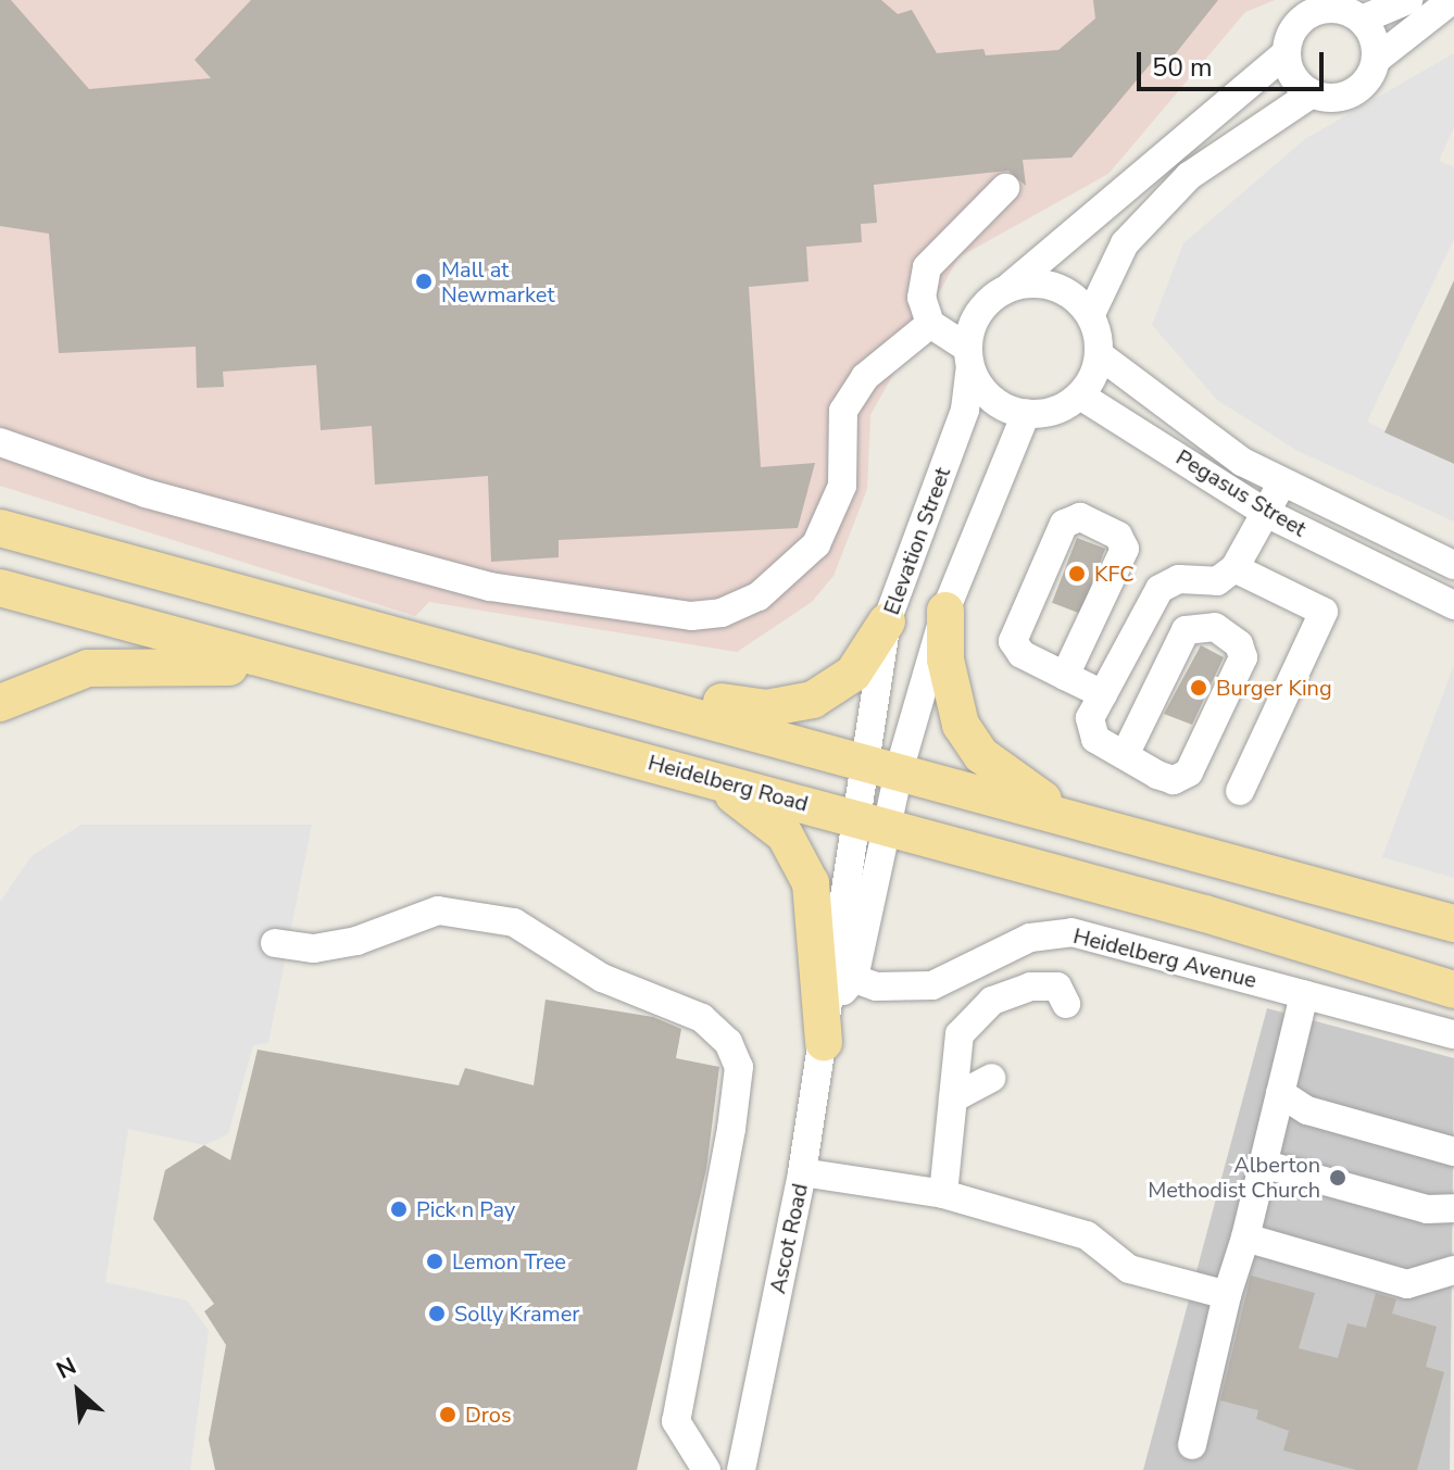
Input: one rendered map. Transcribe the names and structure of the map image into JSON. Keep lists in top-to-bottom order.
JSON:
{
  "streets": {
    "main road": ["Heidelberg Road"],
    "street": [
      "Pegasus Street",
      "Elevation Street",
      "Heidelberg Avenue",
      "Ascot Road"
    ]
  },
  "crossings": [
    ["Pegasus Street", "Elevation Street"],
    ["Elevation Street", "Heidelberg Road"],
    ["Heidelberg Avenue", "Ascot Road"]
  ],
  "places": [
    "Mall at Newmarket",
    "KFC",
    "Burger King",
    "Alberton Methodist Church",
    "Pick n Pay",
    "Lemon Tree",
    "Solly Kramer",
    "Dros"
  ],
  "scale_bar": "50 m",
  "north": "top left"
}
